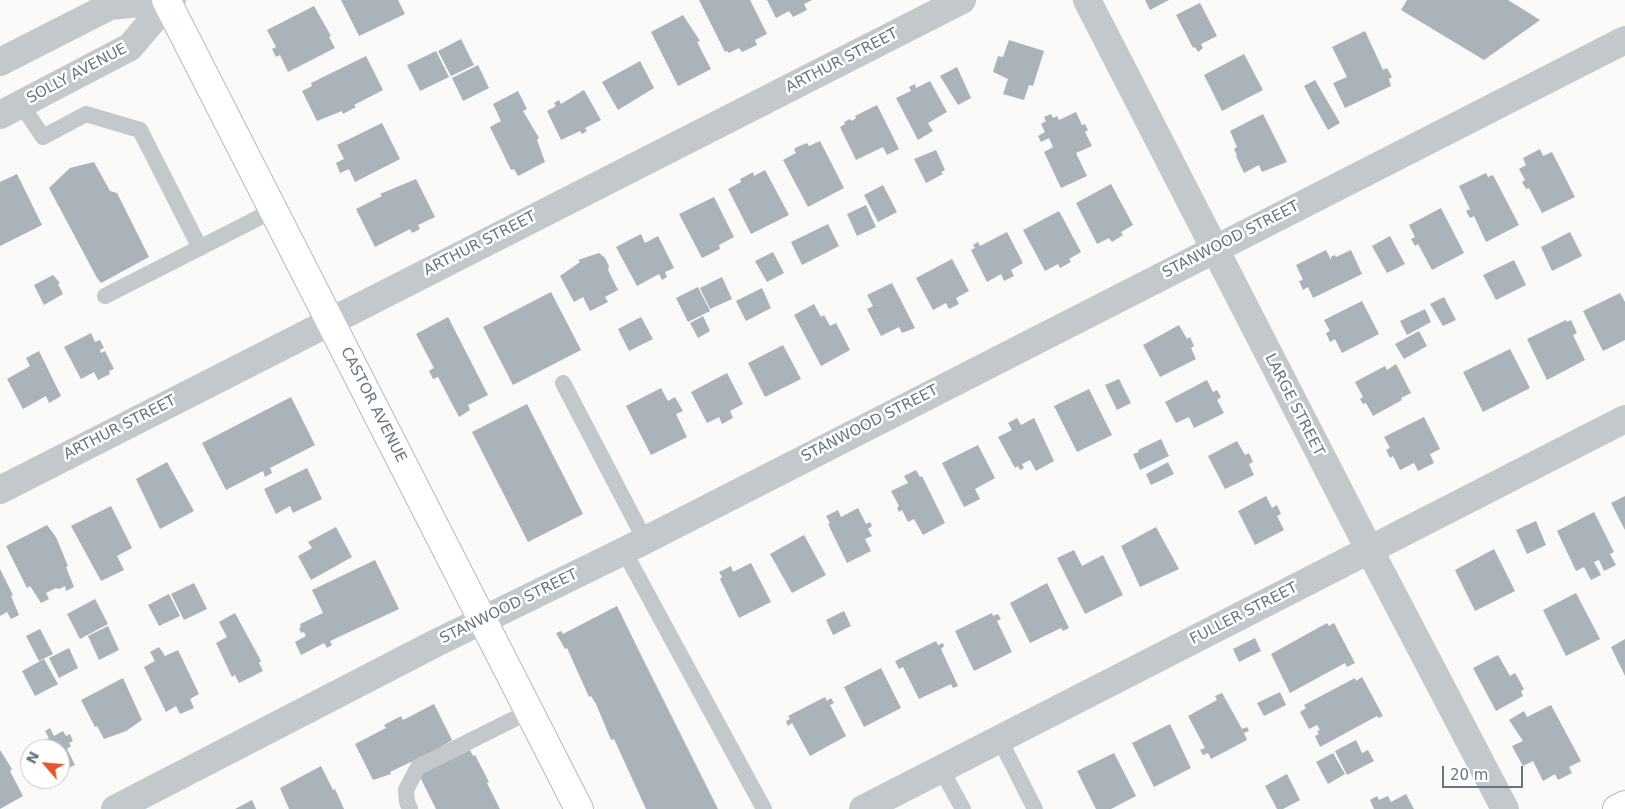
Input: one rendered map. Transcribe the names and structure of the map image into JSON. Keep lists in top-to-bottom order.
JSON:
{
  "streets": {
    "main road": ["CASTOR AVENUE"],
    "street": [
      "ARTHUR STREET",
      "SOLLY AVENUE",
      "STANWOOD STREET",
      "LARGE STREET",
      "FULLER STREET"
    ]
  },
  "crossings": [
    ["ARTHUR STREET", "CASTOR AVENUE"],
    ["SOLLY AVENUE", "CASTOR AVENUE"],
    ["STANWOOD STREET", "CASTOR AVENUE"],
    ["STANWOOD STREET", "LARGE STREET"],
    ["LARGE STREET", "FULLER STREET"]
  ],
  "scale_bar": "20 m",
  "north": "top left"
}
